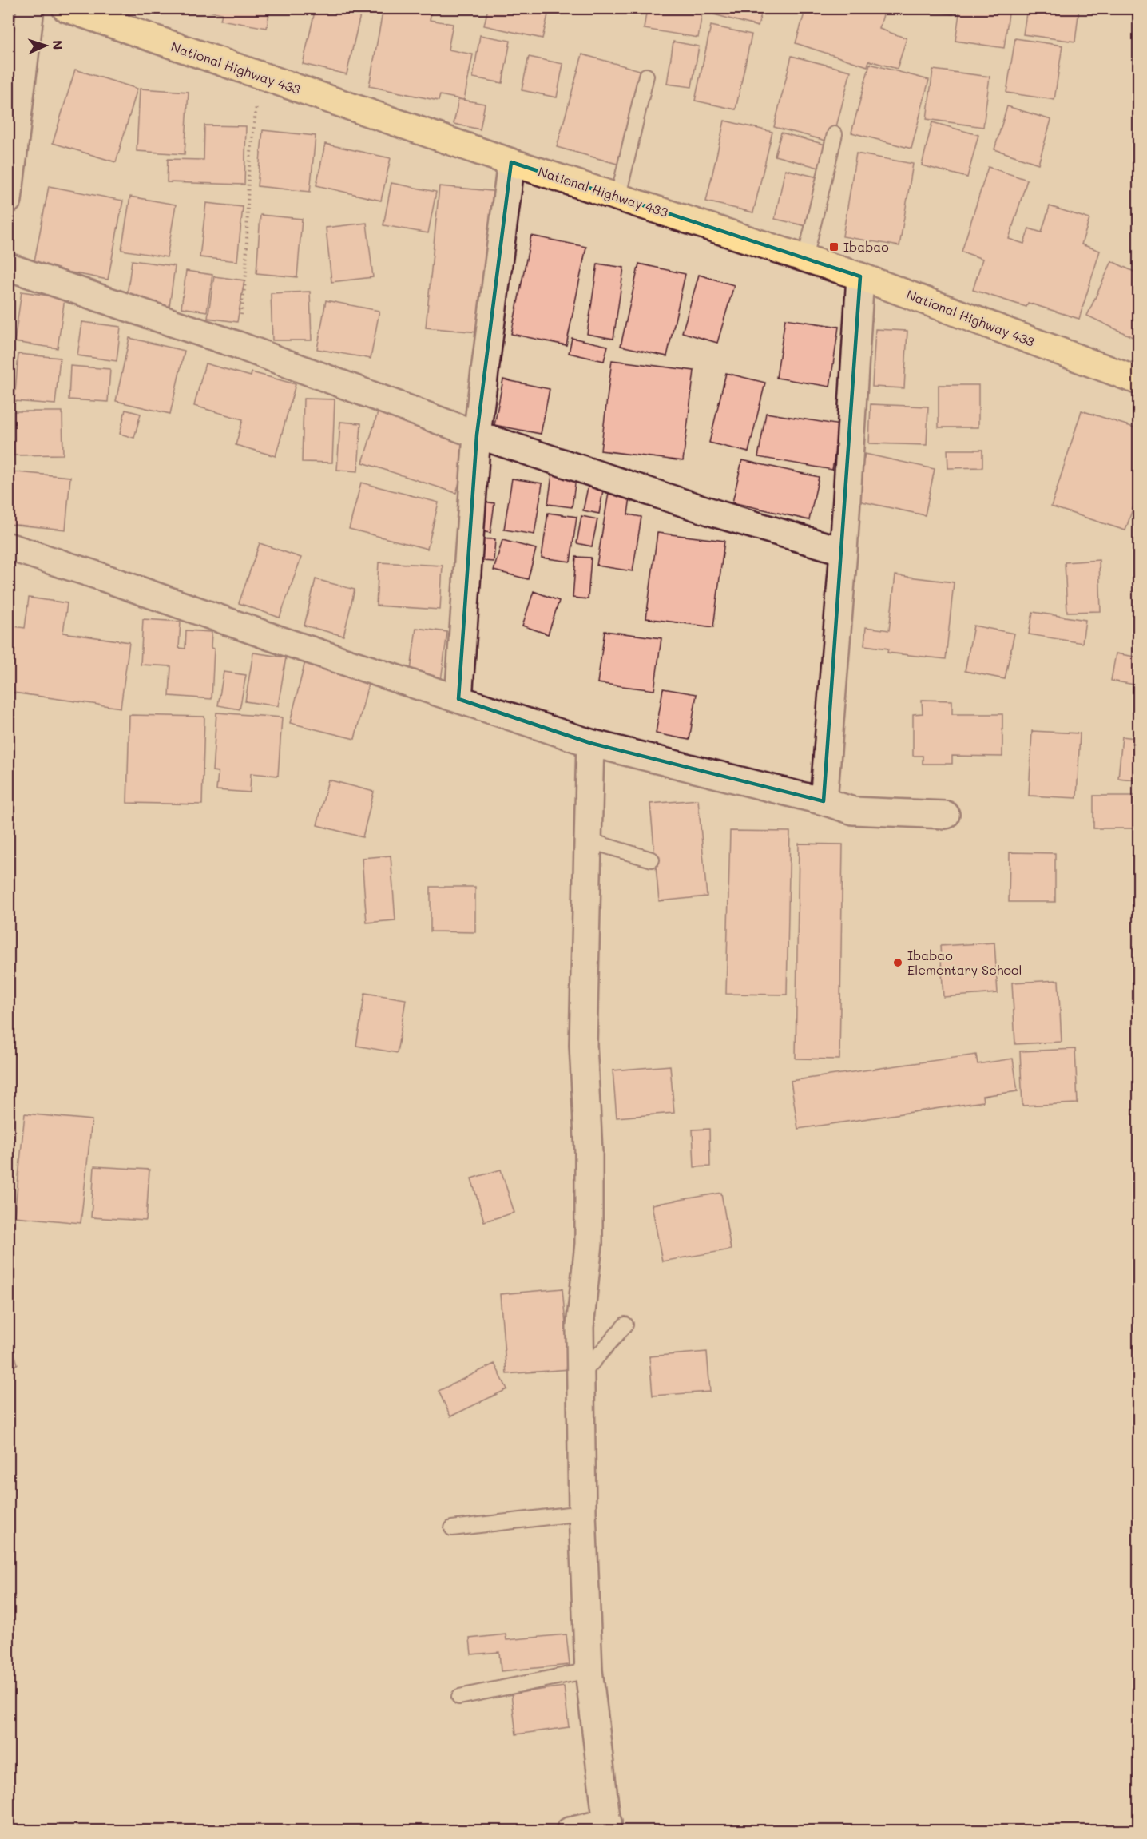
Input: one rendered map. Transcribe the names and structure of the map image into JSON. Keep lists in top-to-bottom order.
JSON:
{
  "streets": {
    "main road": ["National Highway 433"]
  },
  "places": {
    "transit": ["Ibabao"],
    "other": ["Ibabao Elementary School"]
  },
  "north": "right"
}
